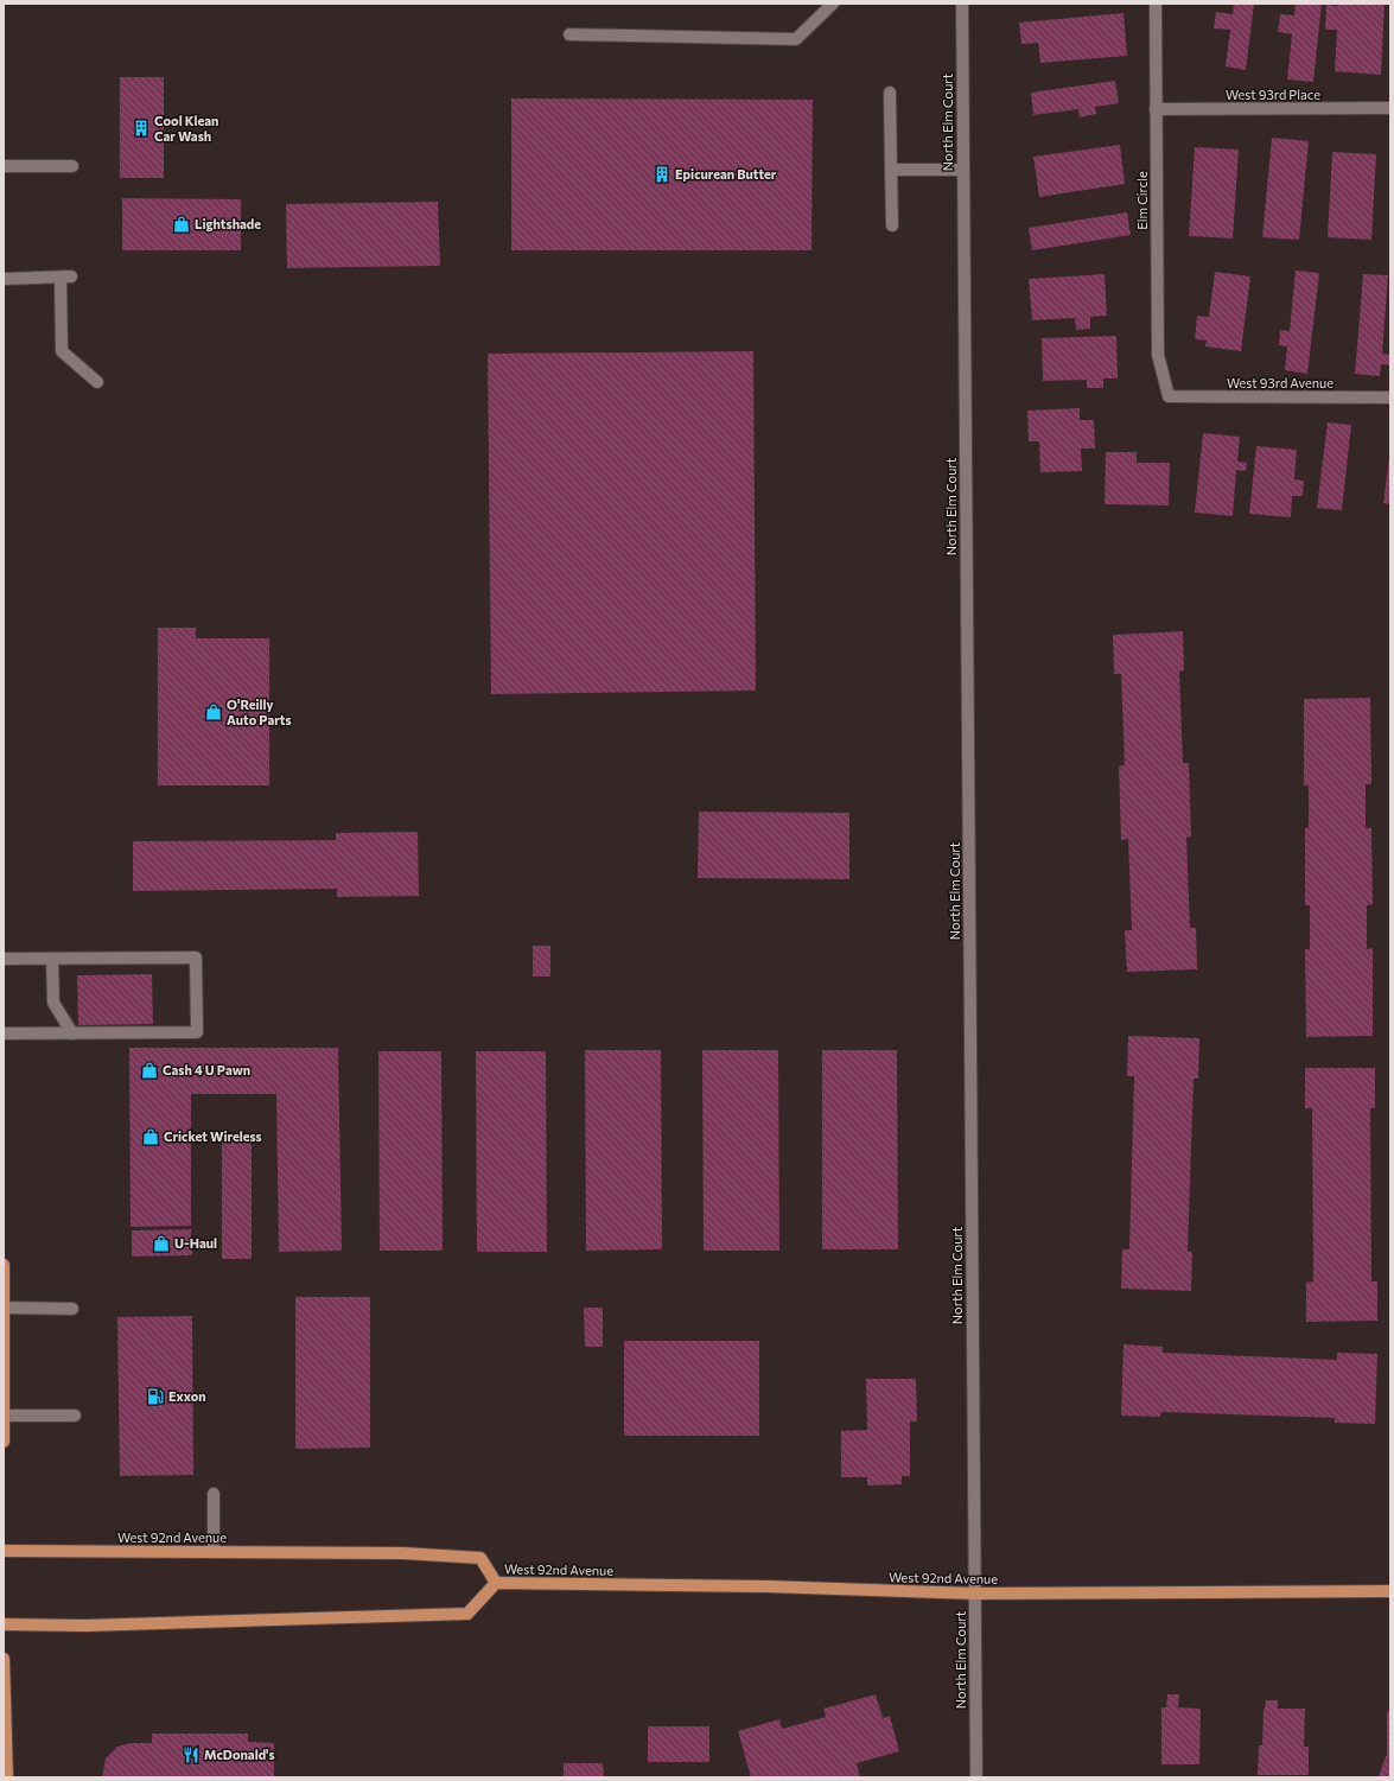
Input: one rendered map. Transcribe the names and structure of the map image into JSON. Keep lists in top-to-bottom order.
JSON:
{
  "streets": {
    "main road": ["West 92nd Avenue"],
    "street": [
      "West 93rd Place",
      "North Elm Court",
      "Elm Circle",
      "West 93rd Avenue"
    ]
  },
  "crossings": [
    ["West 93rd Place", "Elm Circle"],
    ["North Elm Court", "West 92nd Avenue"],
    ["Elm Circle", "West 93rd Avenue"]
  ],
  "places": {
    "building": ["Cool Klean Car Wash", "Epicurean Butter"],
    "shop": [
      "Lightshade",
      "O'Reilly Auto Parts",
      "Cash 4 U Pawn",
      "Cricket Wireless",
      "U-Haul"
    ],
    "fuel station": ["Exxon"],
    "restaurant": ["McDonald's"]
  }
}
